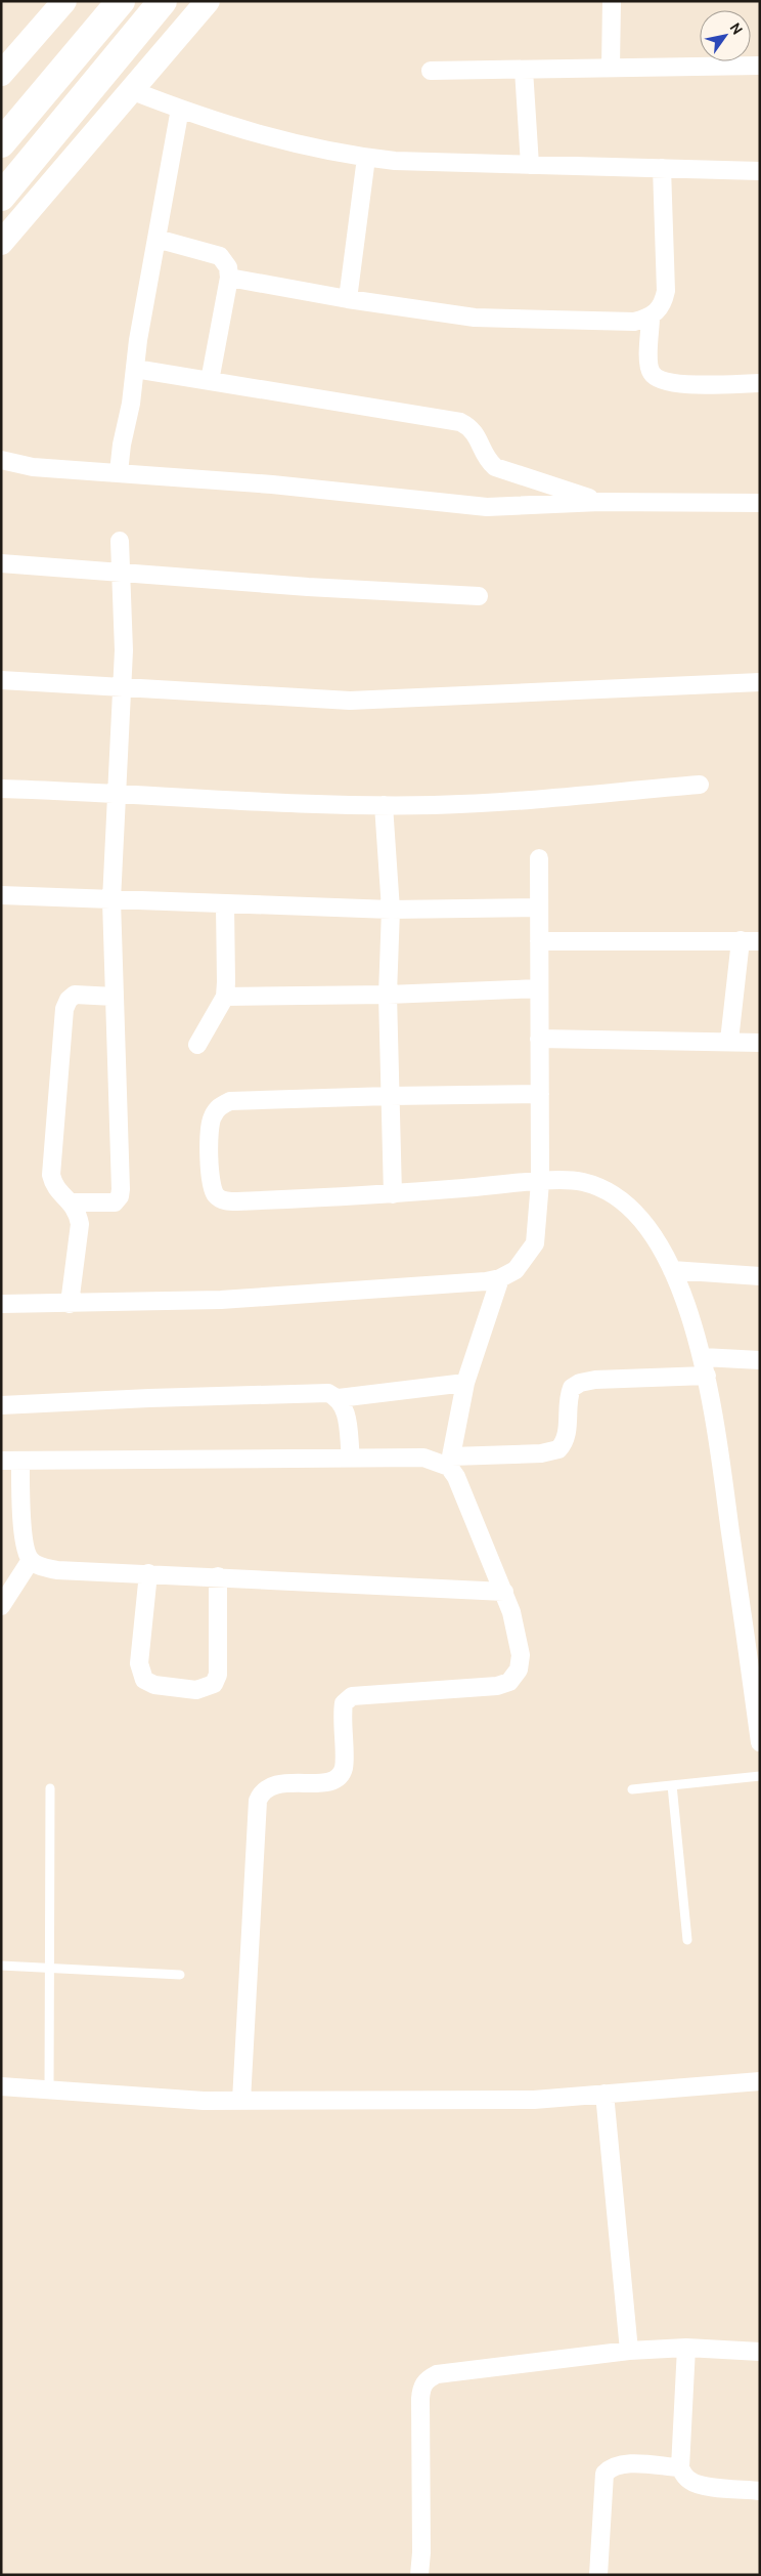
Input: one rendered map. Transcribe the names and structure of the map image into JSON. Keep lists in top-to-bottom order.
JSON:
{
  "north": "top right"
}
